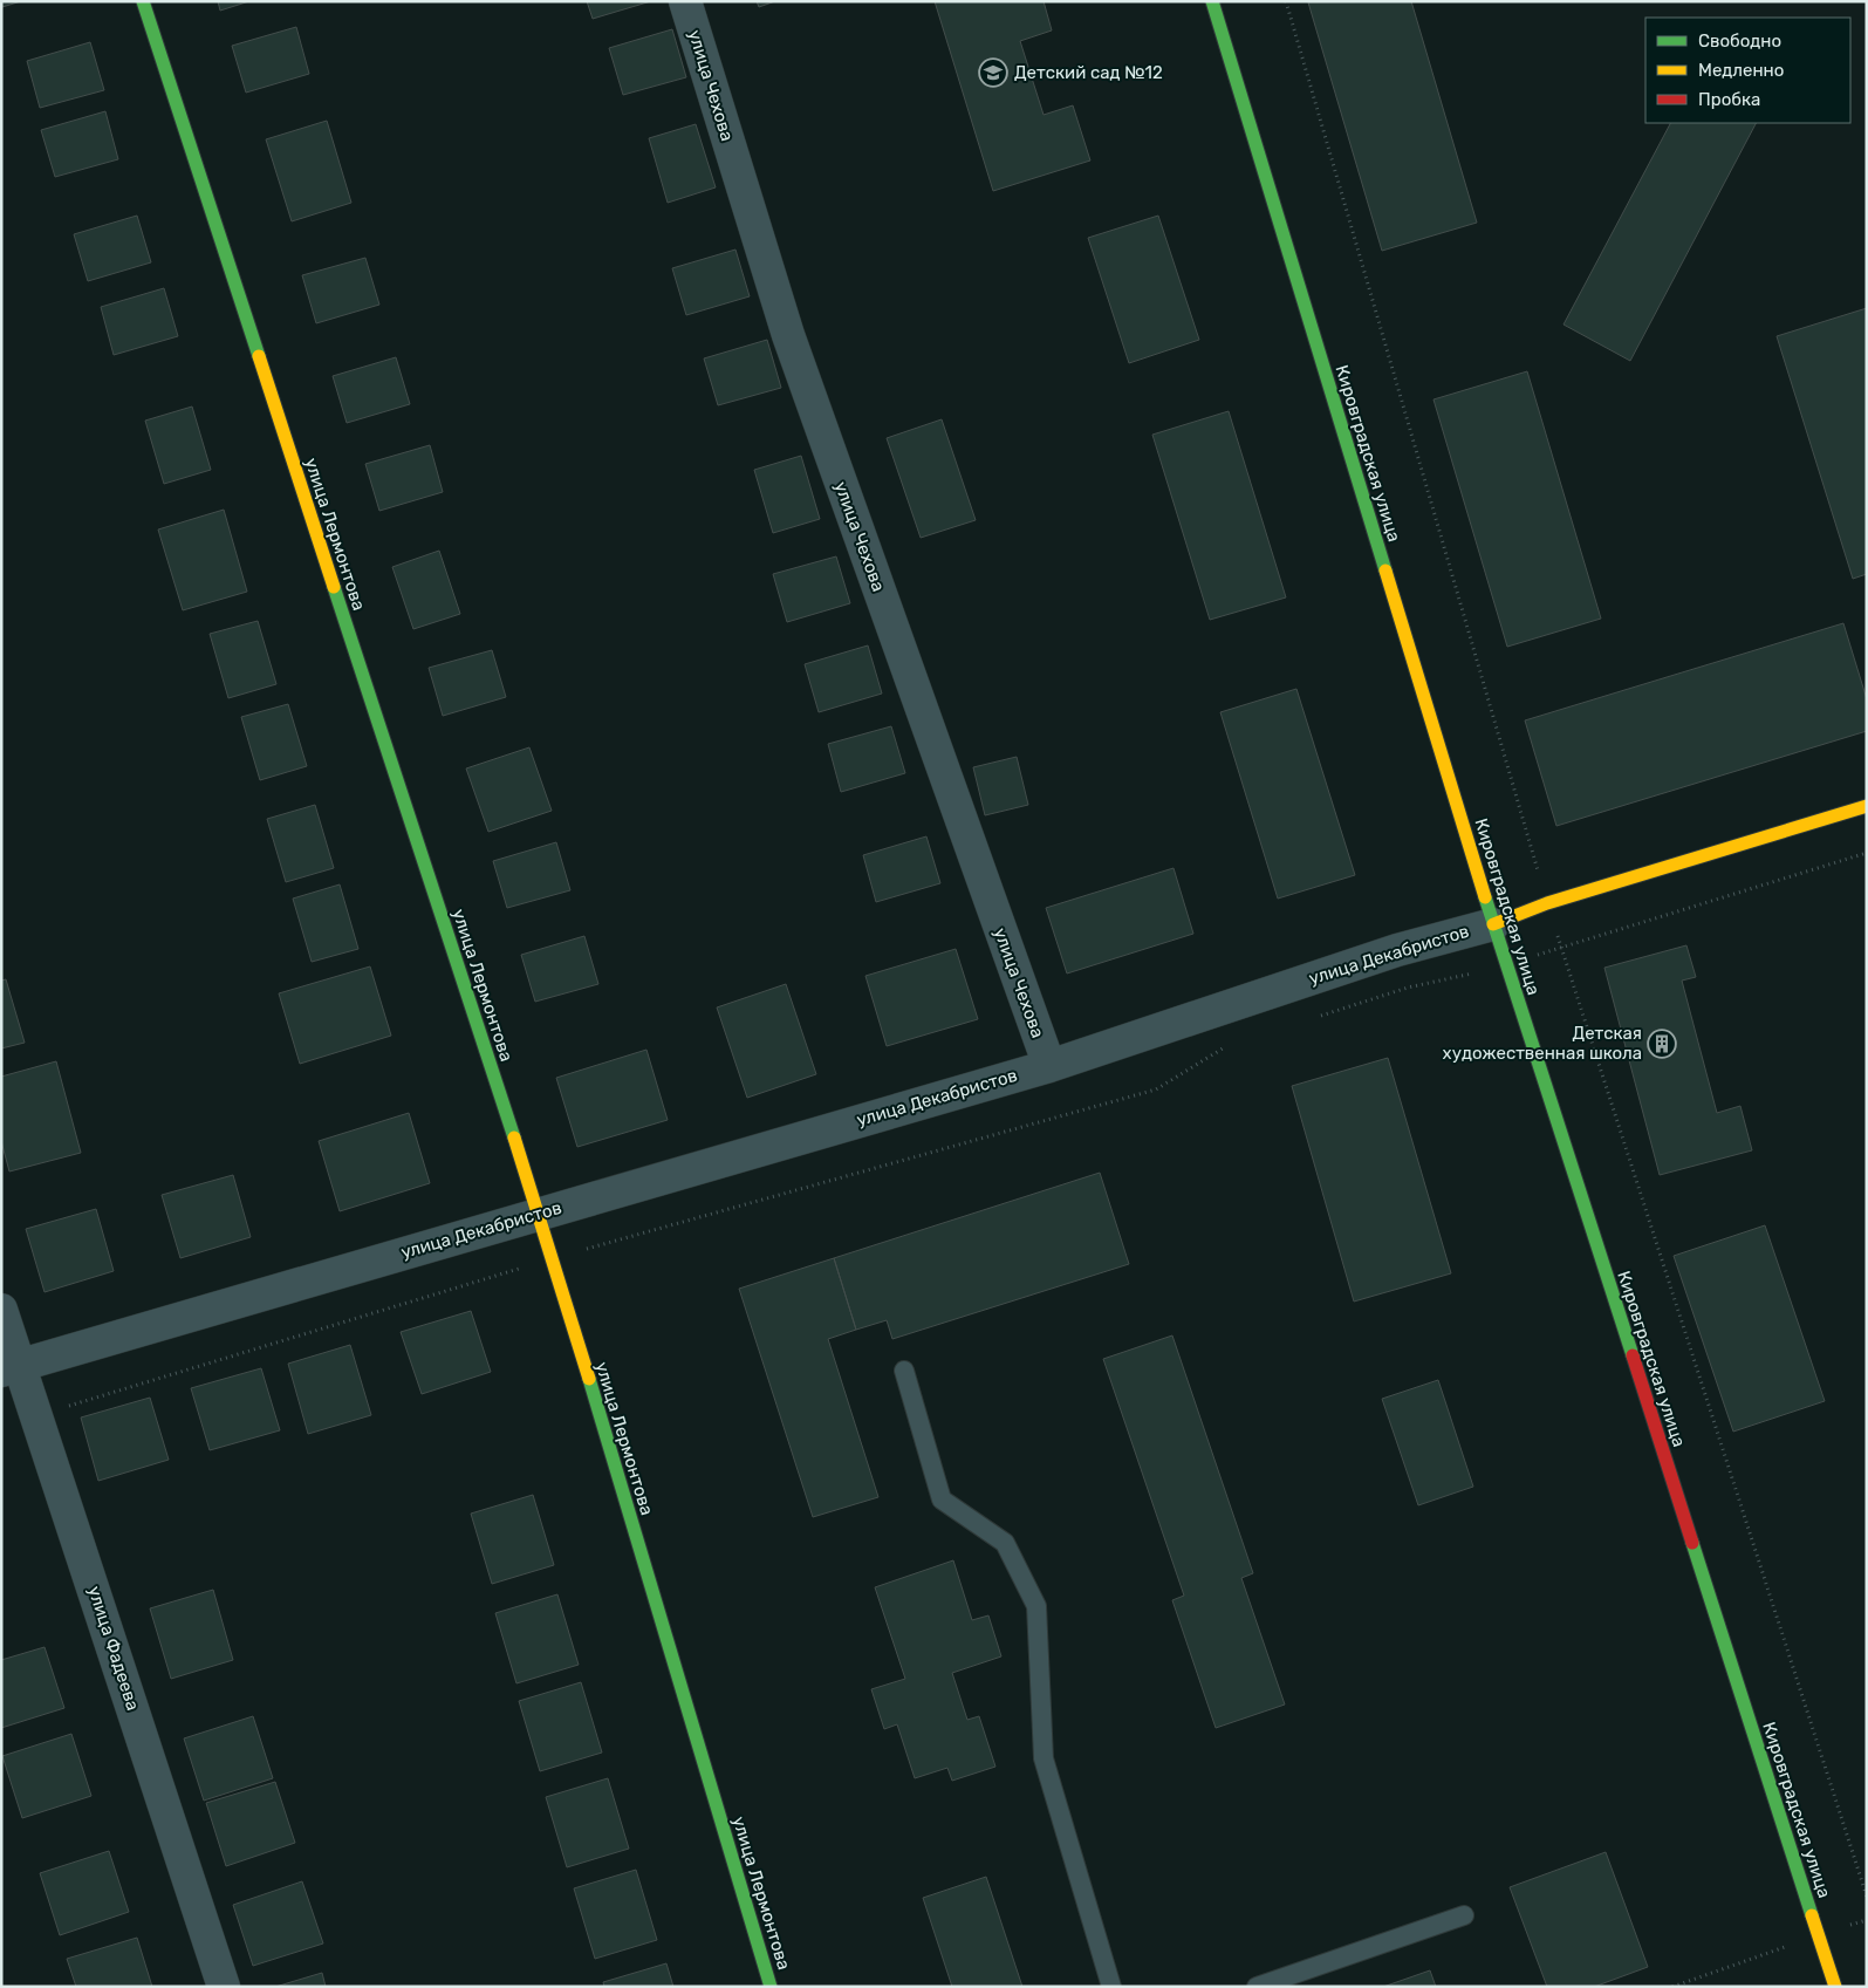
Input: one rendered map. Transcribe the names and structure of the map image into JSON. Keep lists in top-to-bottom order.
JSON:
{
  "streets": {
    "street": [
      "улица Чехова",
      "Кировградская улица",
      "улица Лермонтова",
      "улица Декабристов",
      "улица Фадеева"
    ]
  },
  "crossings": [
    ["улица Чехова", "улица Декабристов"],
    ["Кировградская улица", "улица Декабристов"],
    ["улица Лермонтова", "улица Декабристов"],
    ["улица Декабристов", "улица Фадеева"]
  ],
  "places": {
    "school or university": ["Детский сад №12"],
    "building": ["Детская художественная школа"]
  },
  "legend": ["Свободно", "Медленно", "Пробка"]
}
